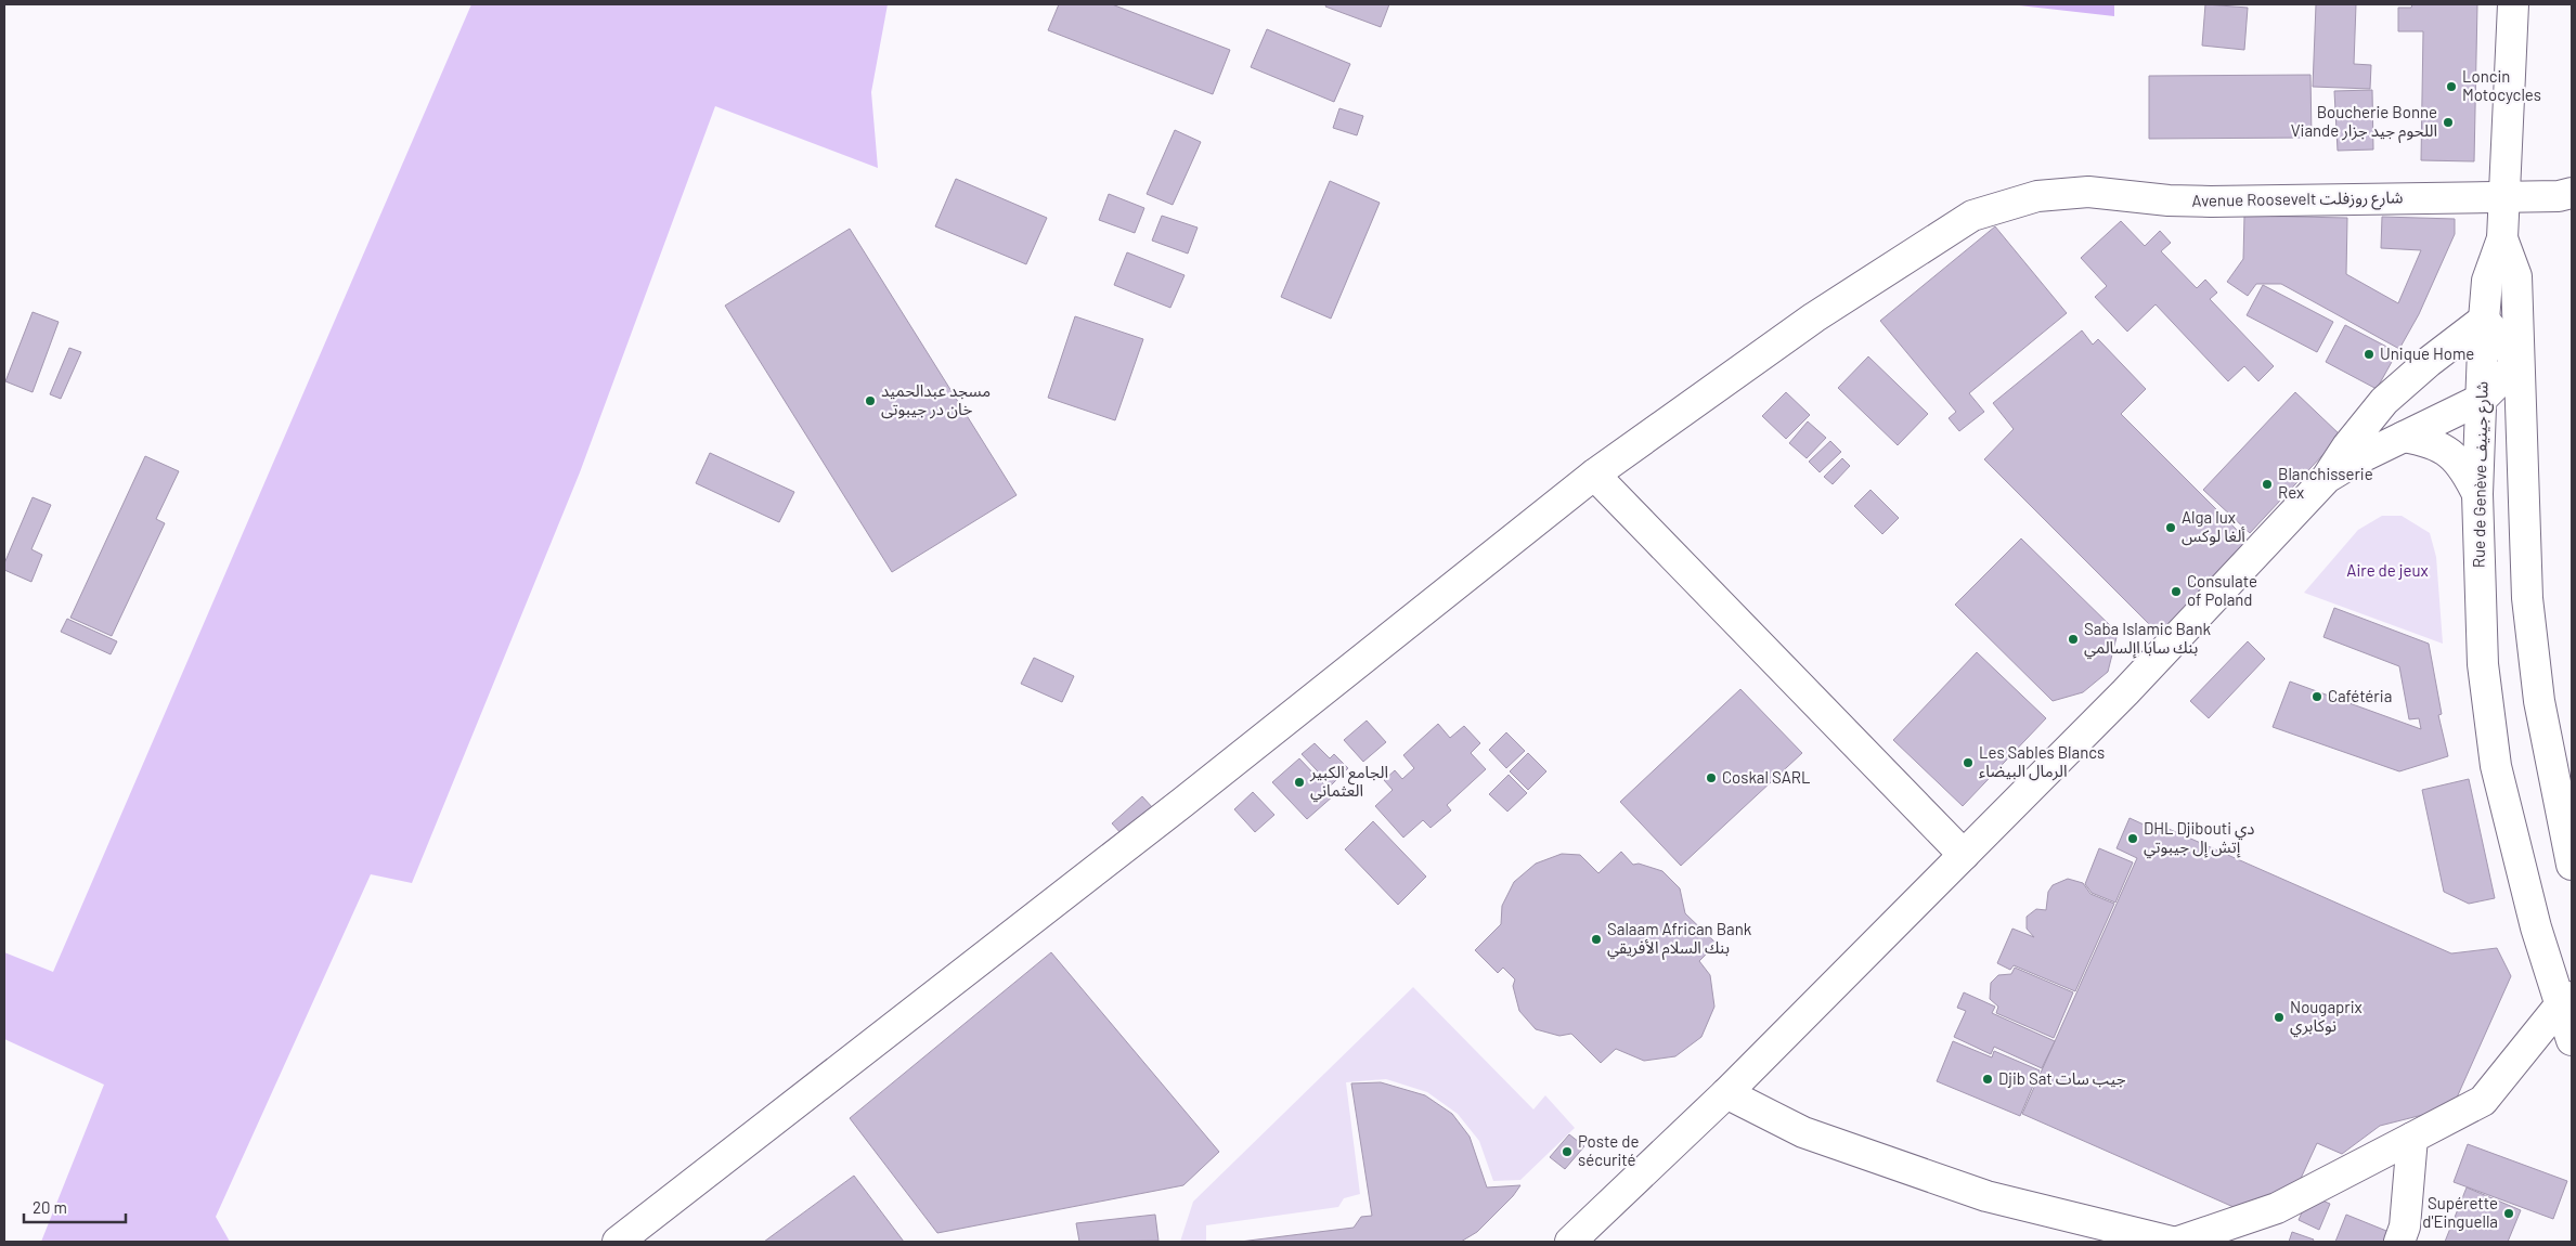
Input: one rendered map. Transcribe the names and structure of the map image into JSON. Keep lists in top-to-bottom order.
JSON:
{
  "streets": {
    "street": ["Avenue Roosevelt شارع روزفلت", "Rue de Genève شارع جينيف"]
  },
  "parks": ["Aire de jeux"],
  "places": [
    "Loncin Motocycles",
    "Boucherie Bonne Viande اللحوم جيد جزار",
    "Unique Home",
    "مسجد عبدالحمید خان در جیبوتی",
    "Blanchisserie Rex",
    "Alga lux ألغا لوكس",
    "Consulate of Poland",
    "Saba Islamic Bank بنك سابا اإلسالمي",
    "Cafétéria",
    "Les Sables Blancs الرمال البيضاء",
    "Coskal SARL",
    "الجامع الكبير العثماني",
    "DHL Djibouti دي إتش إل جيبوتي",
    "Salaam African Bank بنك السلام الأفريقي",
    "Nougaprix نوكابري",
    "Djib Sat جيب سات",
    "Poste de sécurité",
    "Supérette d'Einguella"
  ],
  "scale_bar": "20 m"
}
